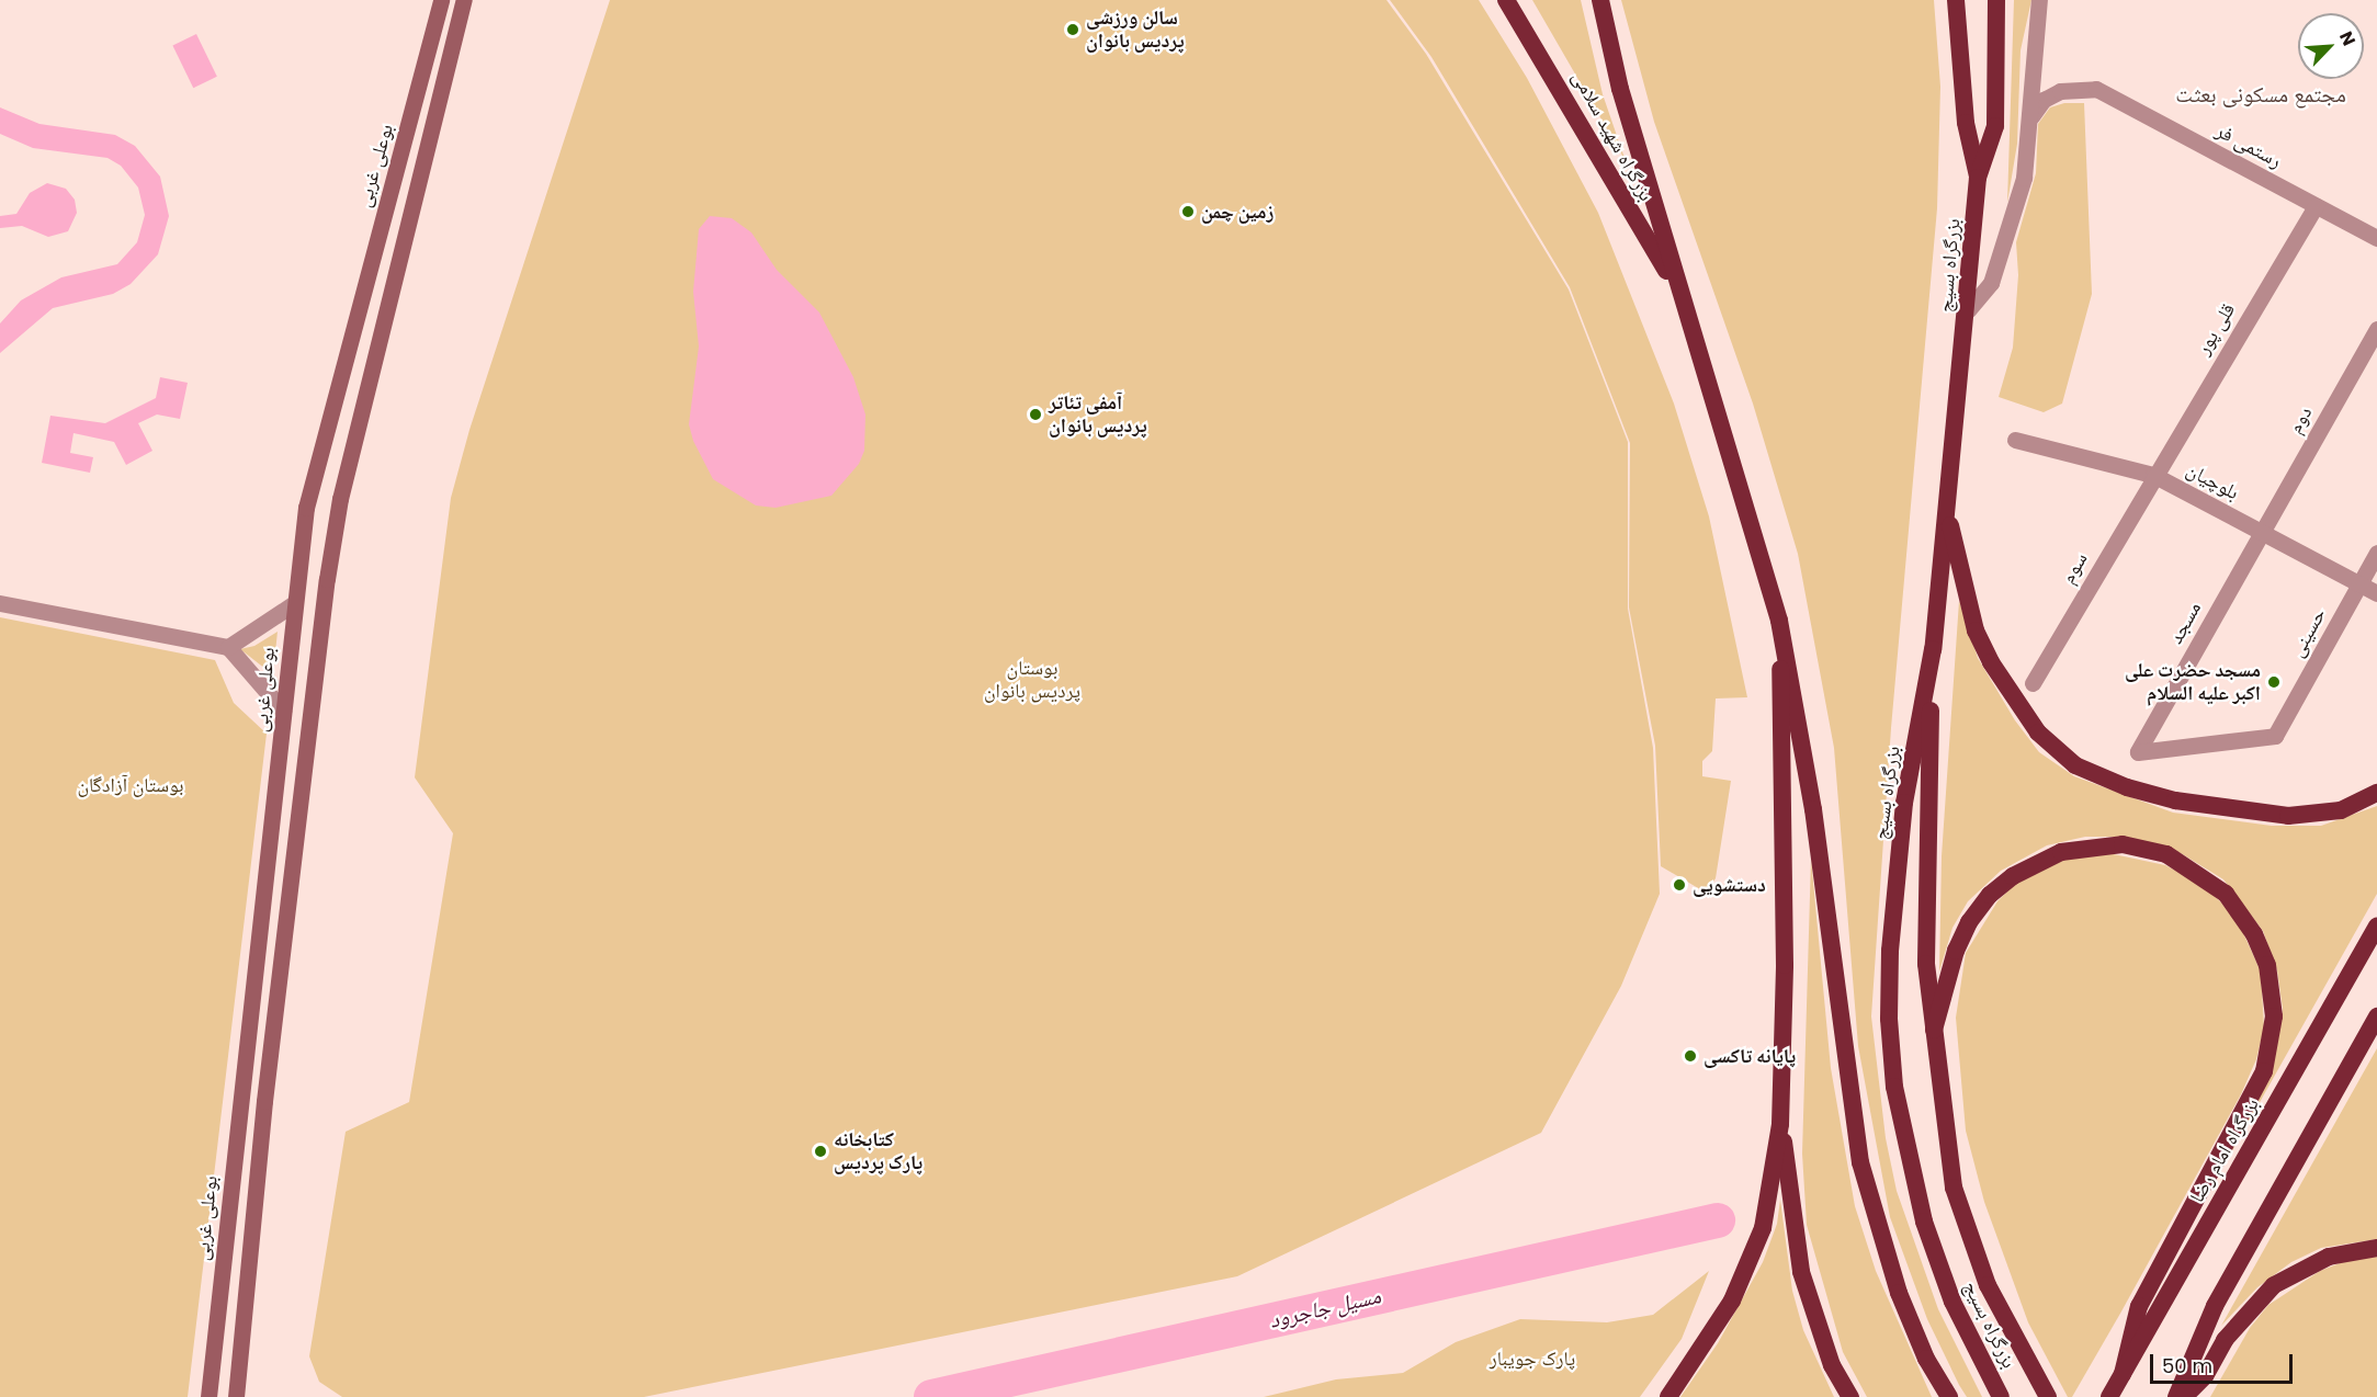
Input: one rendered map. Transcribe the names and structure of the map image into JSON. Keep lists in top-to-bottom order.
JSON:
{
  "streets": {
    "highway": ["بزرگراه شهید سلامی", "بزرگراه بسیج", "بزرگراه امام رضا"],
    "main road": ["بوعلی غربی"],
    "street": [
      "رستمی فر",
      "قلی پور",
      "دوم",
      "بلوچیان",
      "سوم",
      "مسجد",
      "حسینی"
    ]
  },
  "crossings": [
    ["رستمی فر", "قلی پور"],
    ["قلی پور", "بلوچیان"],
    ["قلی پور", "سوم"],
    ["دوم", "بلوچیان"],
    ["دوم", "مسجد"],
    ["بلوچیان", "سوم"],
    ["بلوچیان", "مسجد"],
    ["بلوچیان", "حسینی"],
    ["مسجد", "حسینی"]
  ],
  "districts": ["مجتمع مسکونی بعثت"],
  "water": ["مسیل جاجرود"],
  "parks": ["بوستان پردیس بانوان", "بوستان آزادگان", "پارک جویبار"],
  "places": [
    "سالن ورزشی پردیس بانوان",
    "زمین چمن",
    "آمفی تئاتر پردیس بانوان",
    "مسجد حضرت علی اکبر علیه السلام",
    "دستشویی",
    "پایانه تاکسی",
    "کتابخانه پارک پردیس"
  ],
  "scale_bar": "50 m",
  "north": "top right"
}
